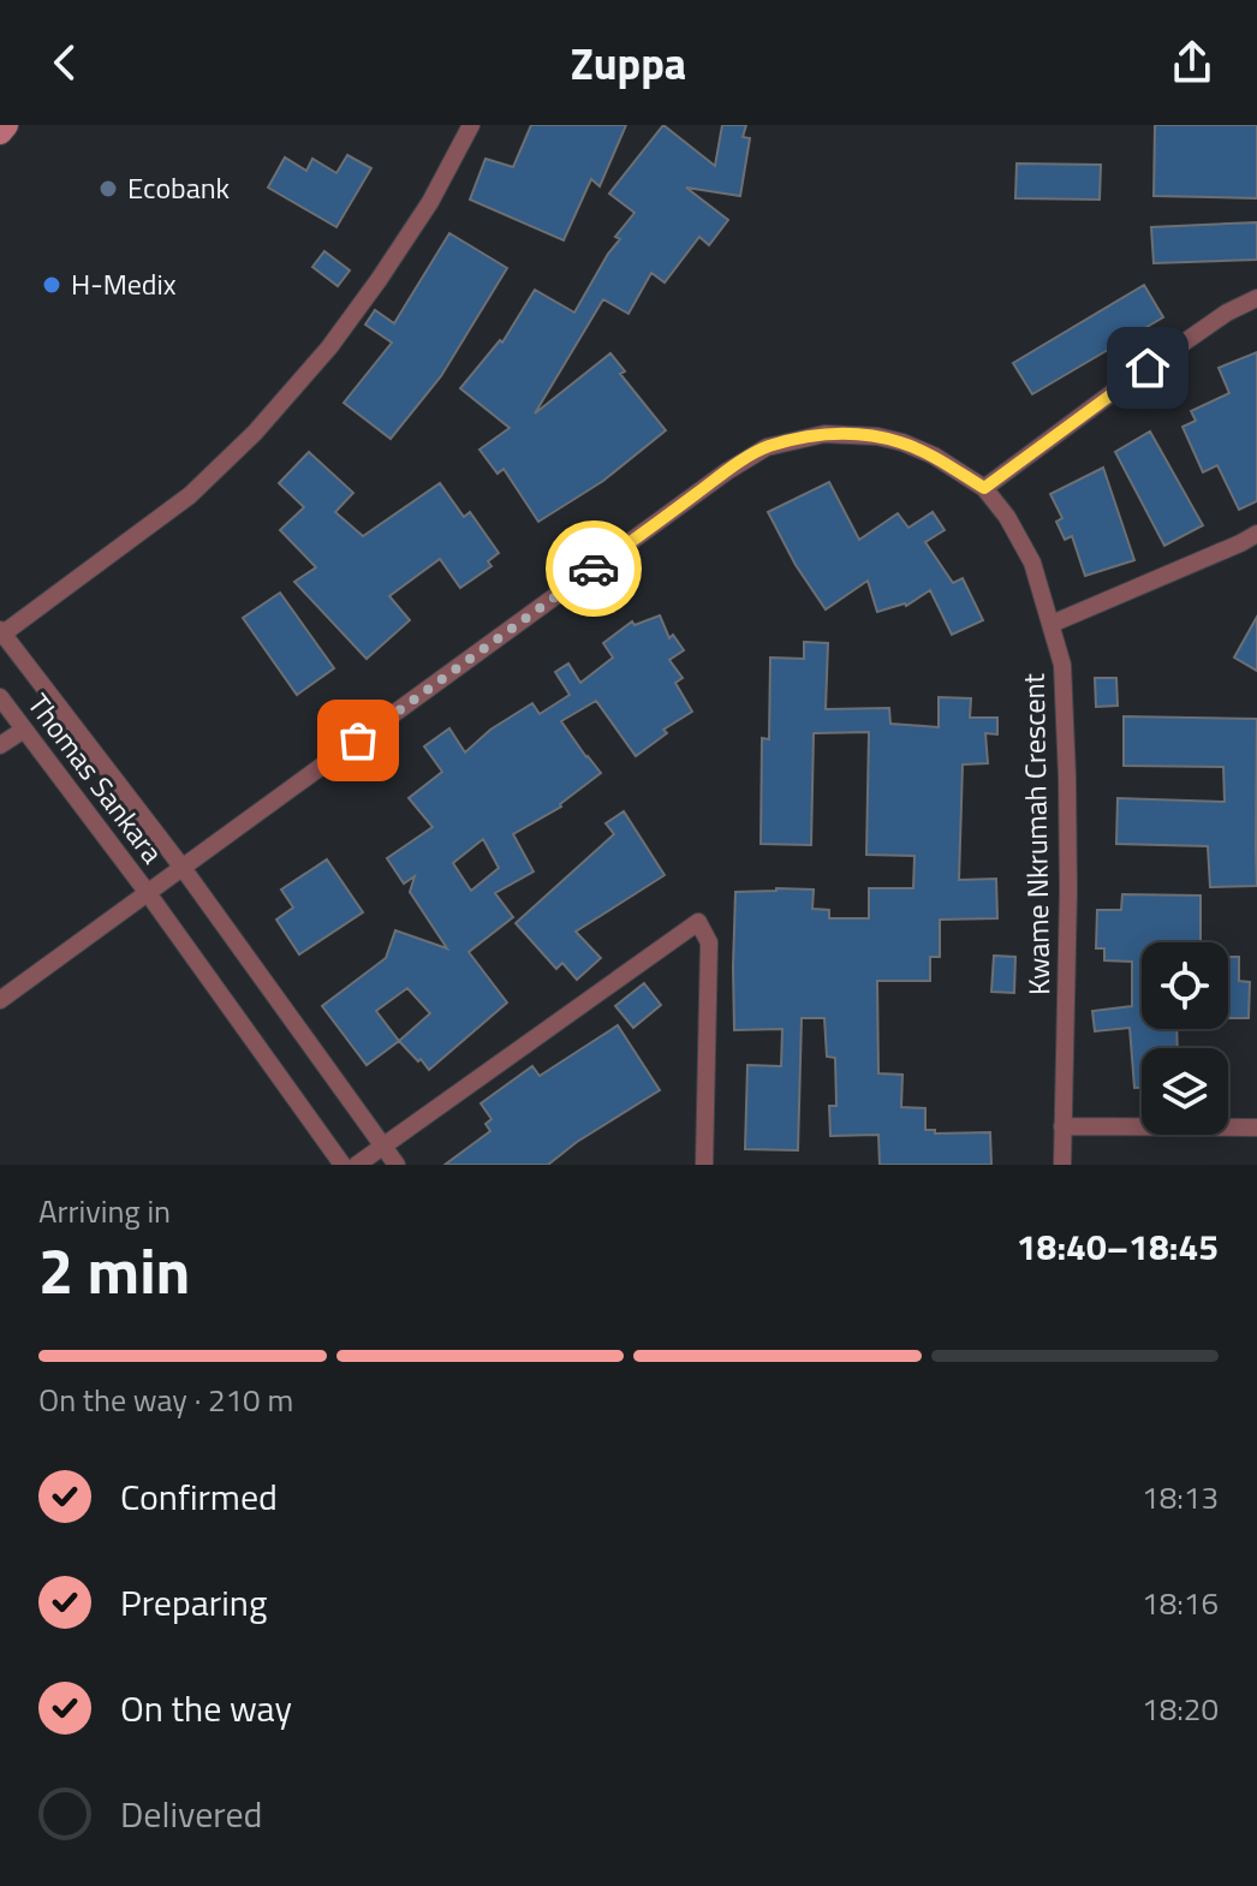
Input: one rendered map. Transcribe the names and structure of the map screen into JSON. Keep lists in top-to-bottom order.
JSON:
{
  "streets": {
    "street": ["Thomas Sankara", "Kwame Nkrumah Crescent"]
  },
  "crossings": [
    ["Thomas Sankara", "Kwame Nkrumah Crescent"]
  ],
  "places": ["Ecobank", "H-Medix"],
  "page": {
    "header": "Zuppa",
    "heading": ["2 min", "Arriving in", "18:40–18:45"],
    "bar": "On the way · 210 m",
    "list": [
      ["Confirmed", "18:13"],
      ["Preparing", "18:16"],
      ["On the way", "18:20"],
      "Delivered"
    ]
  }
}
